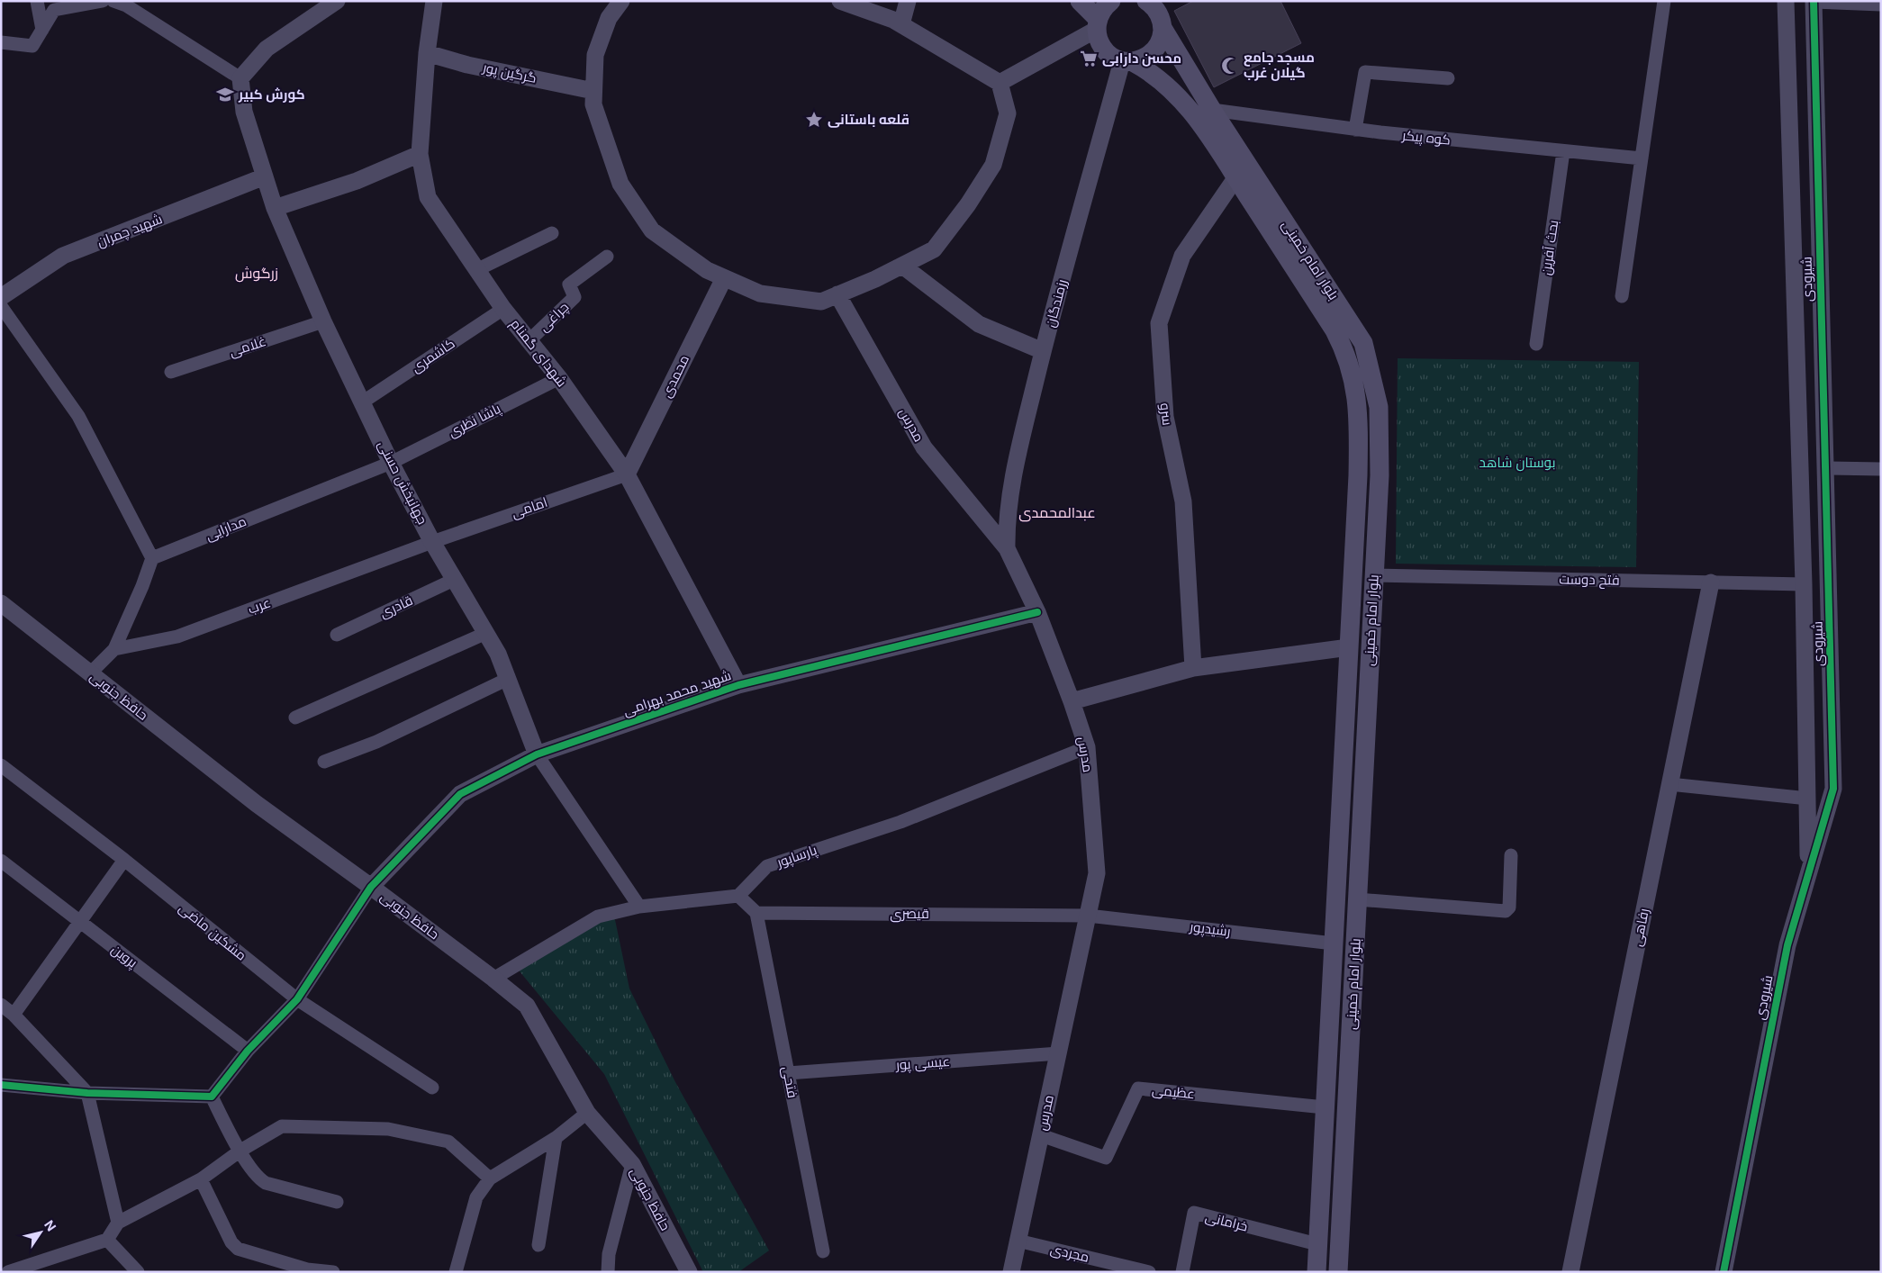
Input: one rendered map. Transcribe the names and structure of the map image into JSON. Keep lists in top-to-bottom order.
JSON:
{
  "streets": {
    "main road": ["بلوار امام خمینی"],
    "street": [
      "گرگین پور",
      "کوه پیکر",
      "شهید چمران",
      "بحث آفرین",
      "شیرودی",
      "رزمندگان",
      "چراغی",
      "غلامی",
      "شهدای گمنام",
      "کاشمری",
      "محمدی",
      "سرو",
      "پاشا نظری",
      "مدرس",
      "جهانبخش حسنی",
      "امامی",
      "مدارایی",
      "فتح دوست",
      "عرب",
      "قادری",
      "شهید محمد بهرامی",
      "حافظ جنوبی",
      "پارساپور",
      "قیصری",
      "رفاهی",
      "رشیدپور",
      "مشکین ماضی",
      "پروین",
      "عیسی پور",
      "فتحی",
      "عظیمی",
      "خرامانی",
      "مجردی"
    ]
  },
  "crossings": [
    ["گرگین پور", "شهدای گمنام"],
    ["کوه پیکر", "بحث آفرین"],
    ["کوه پیکر", "بلوار امام خمینی"],
    ["بلوار امام خمینی", "رزمندگان"],
    ["بلوار امام خمینی", "سرو"],
    ["بلوار امام خمینی", "فتح دوست"],
    ["بلوار امام خمینی", "رشیدپور"],
    ["بلوار امام خمینی", "عظیمی"],
    ["بلوار امام خمینی", "خرامانی"],
    ["شیرودی", "فتح دوست"],
    ["رزمندگان", "مدرس"],
    ["چراغی", "شهدای گمنام"],
    ["غلامی", "جهانبخش حسنی"],
    ["شهدای گمنام", "کاشمری"],
    ["شهدای گمنام", "محمدی"],
    ["شهدای گمنام", "پاشا نظری"],
    ["شهدای گمنام", "امامی"],
    ["شهدای گمنام", "شهید محمد بهرامی"],
    ["کاشمری", "جهانبخش حسنی"],
    ["محمدی", "امامی"],
    ["پاشا نظری", "جهانبخش حسنی"],
    ["پاشا نظری", "مدارایی"],
    ["مدرس", "شهید محمد بهرامی"],
    ["مدرس", "پارساپور"],
    ["مدرس", "قیصری"],
    ["مدرس", "رشیدپور"],
    ["مدرس", "عیسی پور"],
    ["مدرس", "عظیمی"],
    ["مدرس", "مجردی"],
    ["جهانبخش حسنی", "امامی"],
    ["جهانبخش حسنی", "مدارایی"],
    ["جهانبخش حسنی", "عرب"],
    ["جهانبخش حسنی", "قادری"],
    ["جهانبخش حسنی", "شهید محمد بهرامی"],
    ["امامی", "عرب"],
    ["فتح دوست", "رفاهی"],
    ["شهید محمد بهرامی", "حافظ جنوبی"],
    ["قیصری", "رشیدپور"],
    ["قیصری", "فتحی"],
    ["عیسی پور", "فتحی"]
  ],
  "districts": ["زرگوش", "عبدالمحمدی"],
  "parks": ["بوستان شاهد"],
  "places": {
    "supermarket": ["محسن دارابی"],
    "mosque": ["مسجد جامع گیلان غرب"],
    "school or university": ["کورش کبیر"],
    "place": ["قلعه باستانی"]
  },
  "north": "top right"
}
